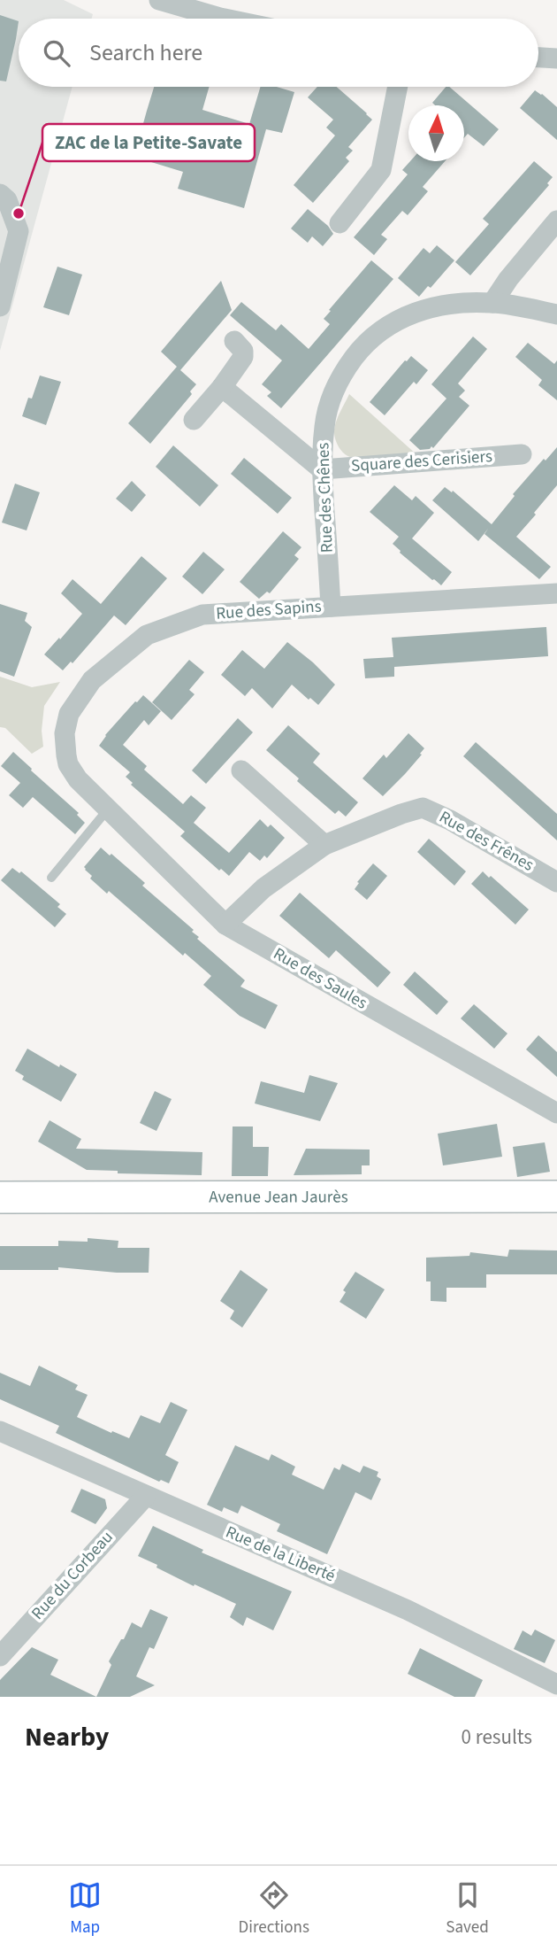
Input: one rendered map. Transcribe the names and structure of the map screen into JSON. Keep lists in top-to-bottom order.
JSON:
{
  "streets": {
    "main road": ["Avenue Jean Jaurès"],
    "street": [
      "Square des Cerisiers",
      "Rue des Chênes",
      "Rue des Sapins",
      "Rue des Frênes",
      "Rue des Saules",
      "Rue de la Liberté",
      "Rue du Corbeau"
    ]
  },
  "crossings": [
    ["Square des Cerisiers", "Rue des Chênes"],
    ["Rue des Chênes", "Rue des Sapins"],
    ["Rue des Sapins", "Rue des Saules"],
    ["Rue des Frênes", "Rue des Saules"],
    ["Rue de la Liberté", "Rue du Corbeau"]
  ],
  "places": ["ZAC de la Petite-Savate"],
  "north": "top",
  "page": {
    "search": "Search here",
    "heading": ["Nearby", "0 results"],
    "nav": ["Map", "Directions", "Saved"]
  }
}
